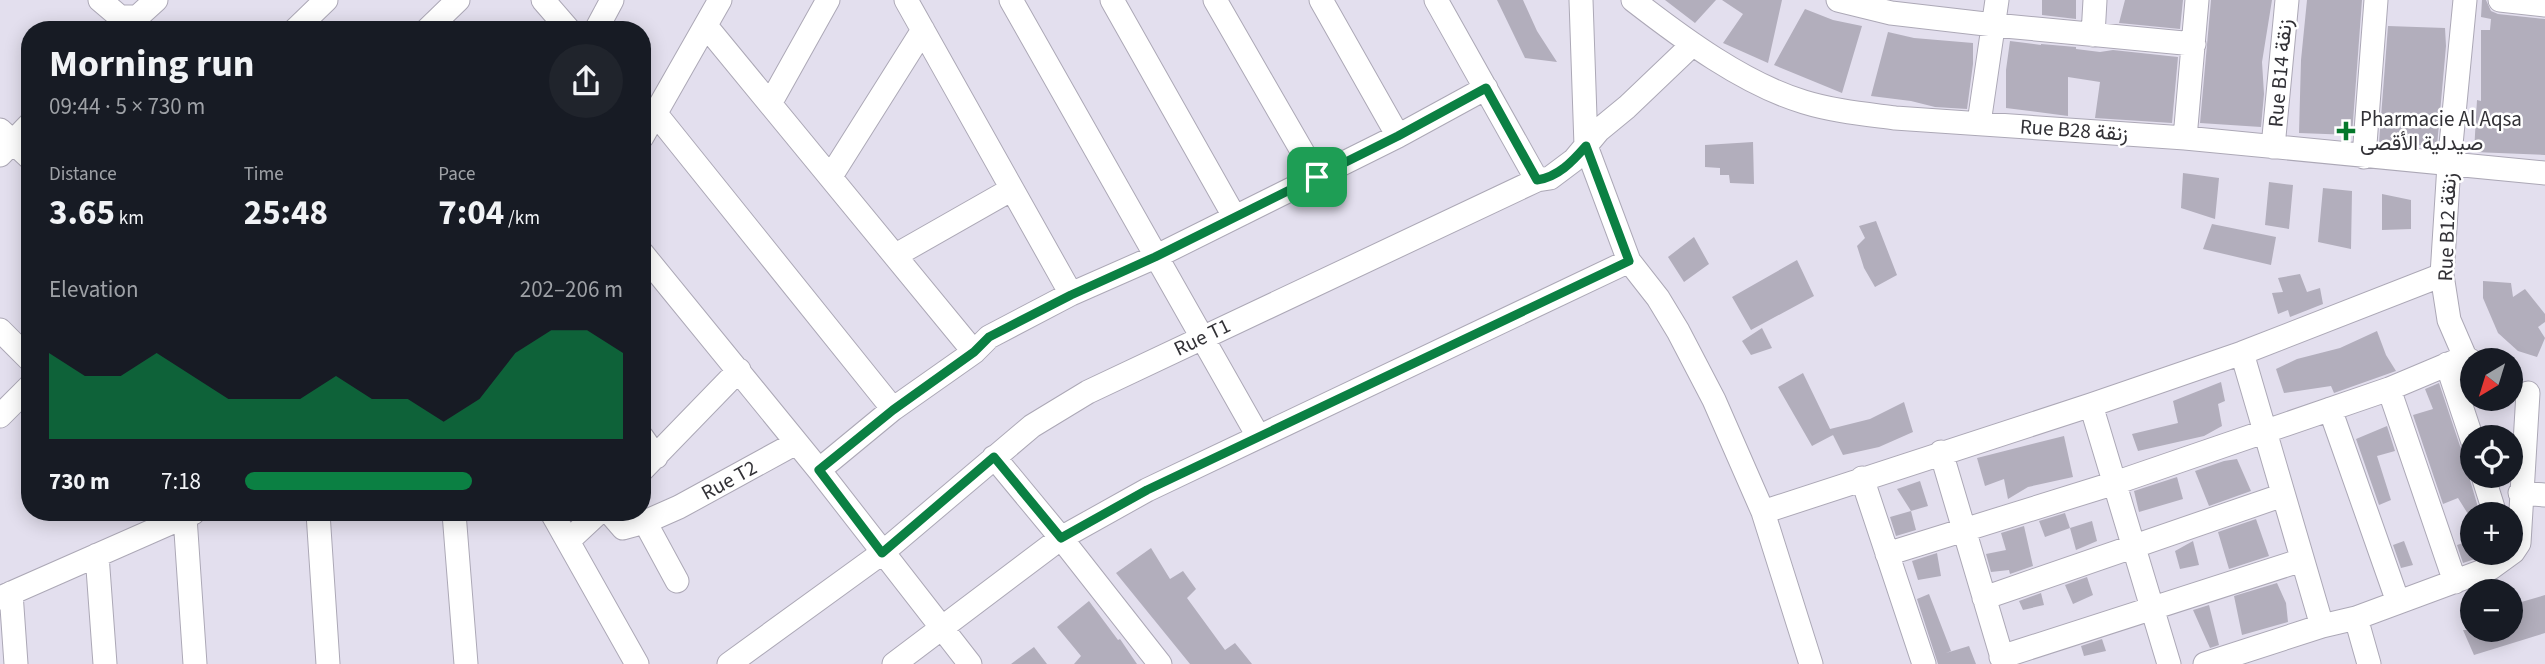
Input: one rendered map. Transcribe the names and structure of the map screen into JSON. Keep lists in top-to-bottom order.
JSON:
{
  "streets": {
    "street": [
      "Rue B14 زنقة",
      "Rue B28 زنقة",
      "Rue B12 زنقة",
      "Rue T1",
      "Rue T2"
    ]
  },
  "crossings": [
    ["Rue B14 زنقة", "Rue B28 زنقة"],
    ["Rue B28 زنقة", "Rue B12 زنقة"],
    ["Rue B28 زنقة", "Rue T1"]
  ],
  "places": {
    "health": ["Pharmacie Al Aqsa صيدلية الأقصى"]
  },
  "north": "bottom left",
  "page": {
    "heading": ["Morning run", "09:44 · 5 × 730 m"],
    "stats": [
      ["Distance", "3.65 km"],
      ["Time", "25:48"],
      ["Pace", "7:04 /km"]
    ],
    "chart": ["Elevation", "202–206 m"],
    "map_buttons": ["+", "−"],
    "list": [
      {
        "name": "730 m",
        "note": "7:18"
      }
    ]
  }
}
